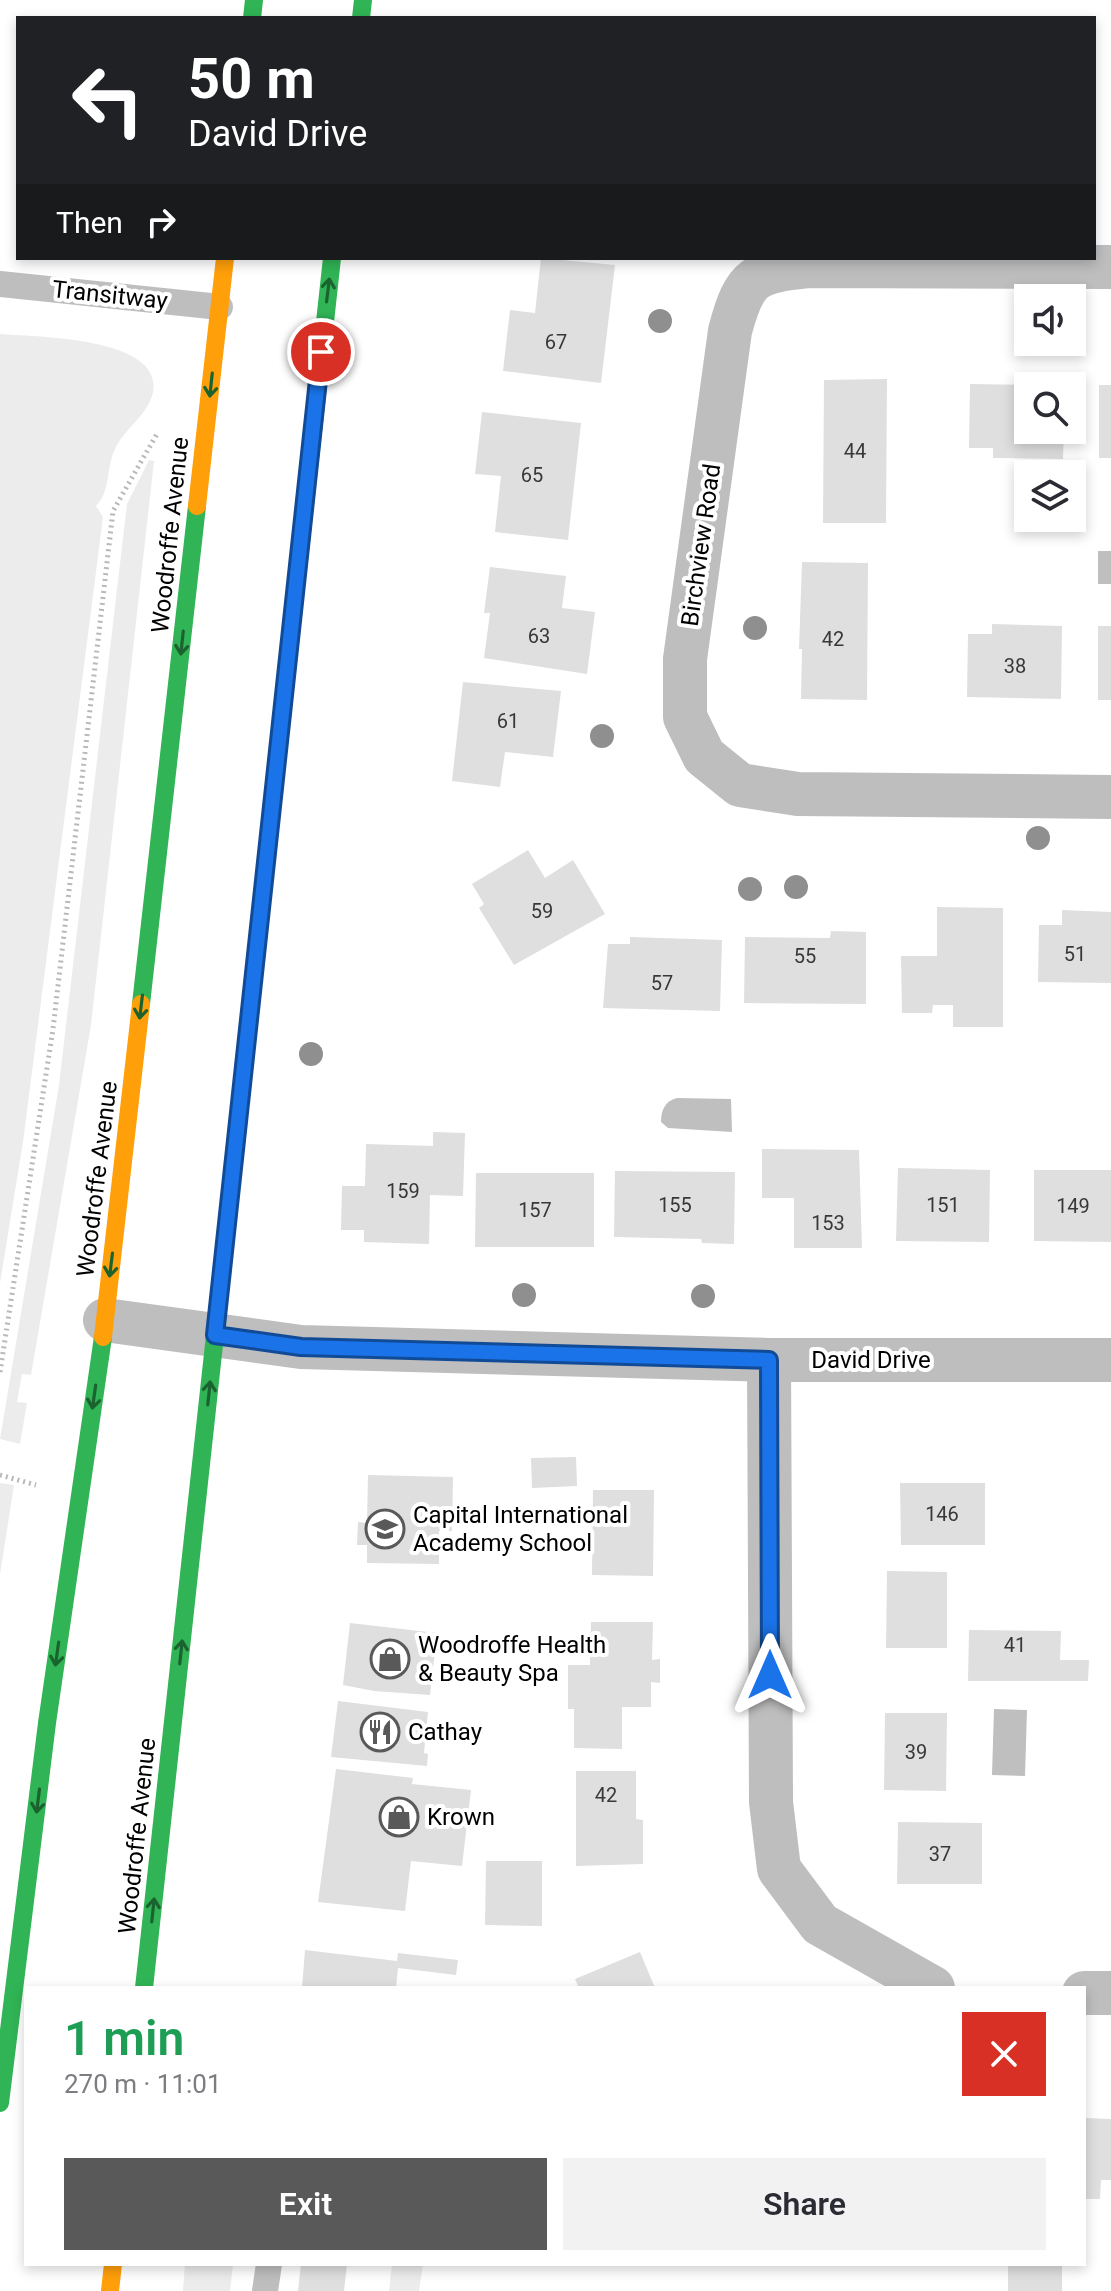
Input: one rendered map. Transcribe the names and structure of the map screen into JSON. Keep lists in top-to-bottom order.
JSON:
{
  "streets": {
    "main road": ["Woodroffe Avenue"],
    "street": ["Birchview Road", "David Drive"],
    "lane": ["Transitway"]
  },
  "crossings": [
    ["Transitway", "Woodroffe Avenue"],
    ["Woodroffe Avenue", "David Drive"]
  ],
  "places": {
    "school or university": ["Capital International Academy School"],
    "shop": ["Woodroffe Health & Beauty Spa", "Krown"],
    "restaurant": ["Cathay"]
  },
  "house_numbers": [
    "67",
    "44",
    "65",
    "63",
    "42",
    "38",
    "61",
    "59",
    "51",
    "55",
    "57",
    "159",
    "155",
    "151",
    "149",
    "157",
    "153",
    "146",
    "41",
    "39",
    "42",
    "37"
  ],
  "page": {
    "turn": ["50 m", "David Drive"],
    "then": "Then",
    "heading": ["1 min", "270 m · 11:01"],
    "buttons": ["Exit", "Share"]
  }
}
